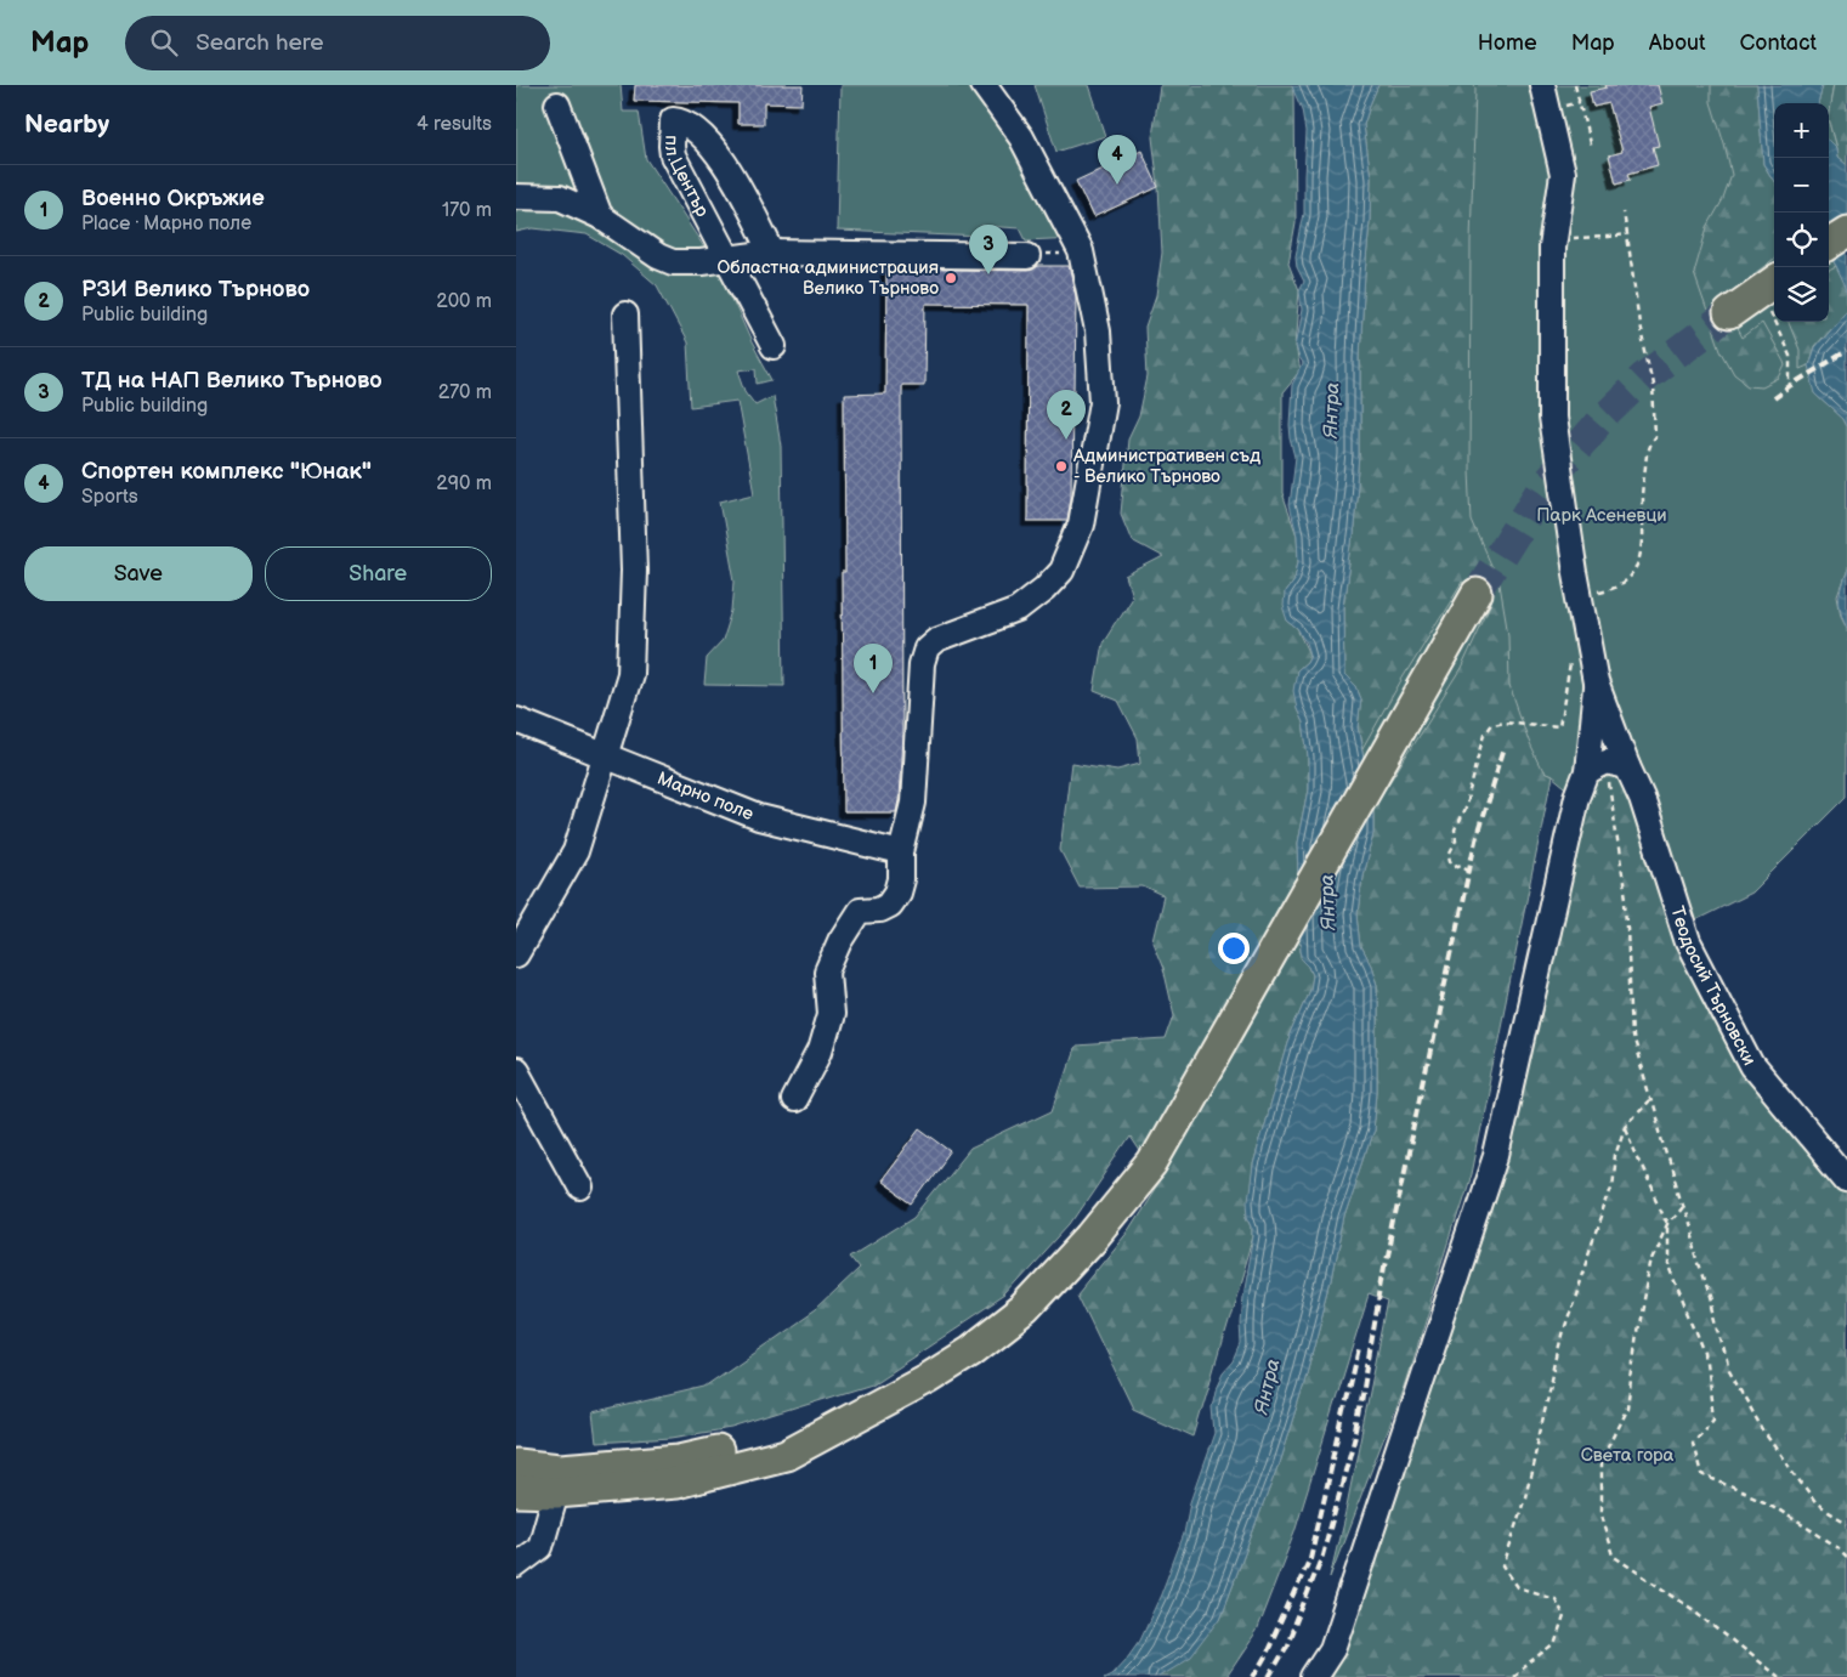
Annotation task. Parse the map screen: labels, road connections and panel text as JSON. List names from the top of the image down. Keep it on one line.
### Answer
{"streets":{"street":["пл.Център","Марно поле","Теодосий Търновски"]},"water":["Янтра"],"parks":["Парк Асеневци","Света гора"],"places":["Областна администрация Велико Търново","Административен съд - Велико Търново"],"page":{"header":"Map","search":"Search here","nav":["Home","Map","About","Contact"],"heading":["Nearby","4 results"],"map_buttons":["+","−"],"pins":["4","3","2","1"],"list":[{"mark":"1","name":"Военно Окръжие","note":"Place · Марно поле","value":"170 m"},{"mark":"2","name":"РЗИ Велико Търново","note":"Public building","value":"200 m"},{"mark":"3","name":"ТД на НАП Велико Търново","note":"Public building","value":"270 m"},{"mark":"4","name":"Спортен комплекс \"Юнак\"","note":"Sports","value":"290 m"}],"buttons":["Save","Share"]}}
